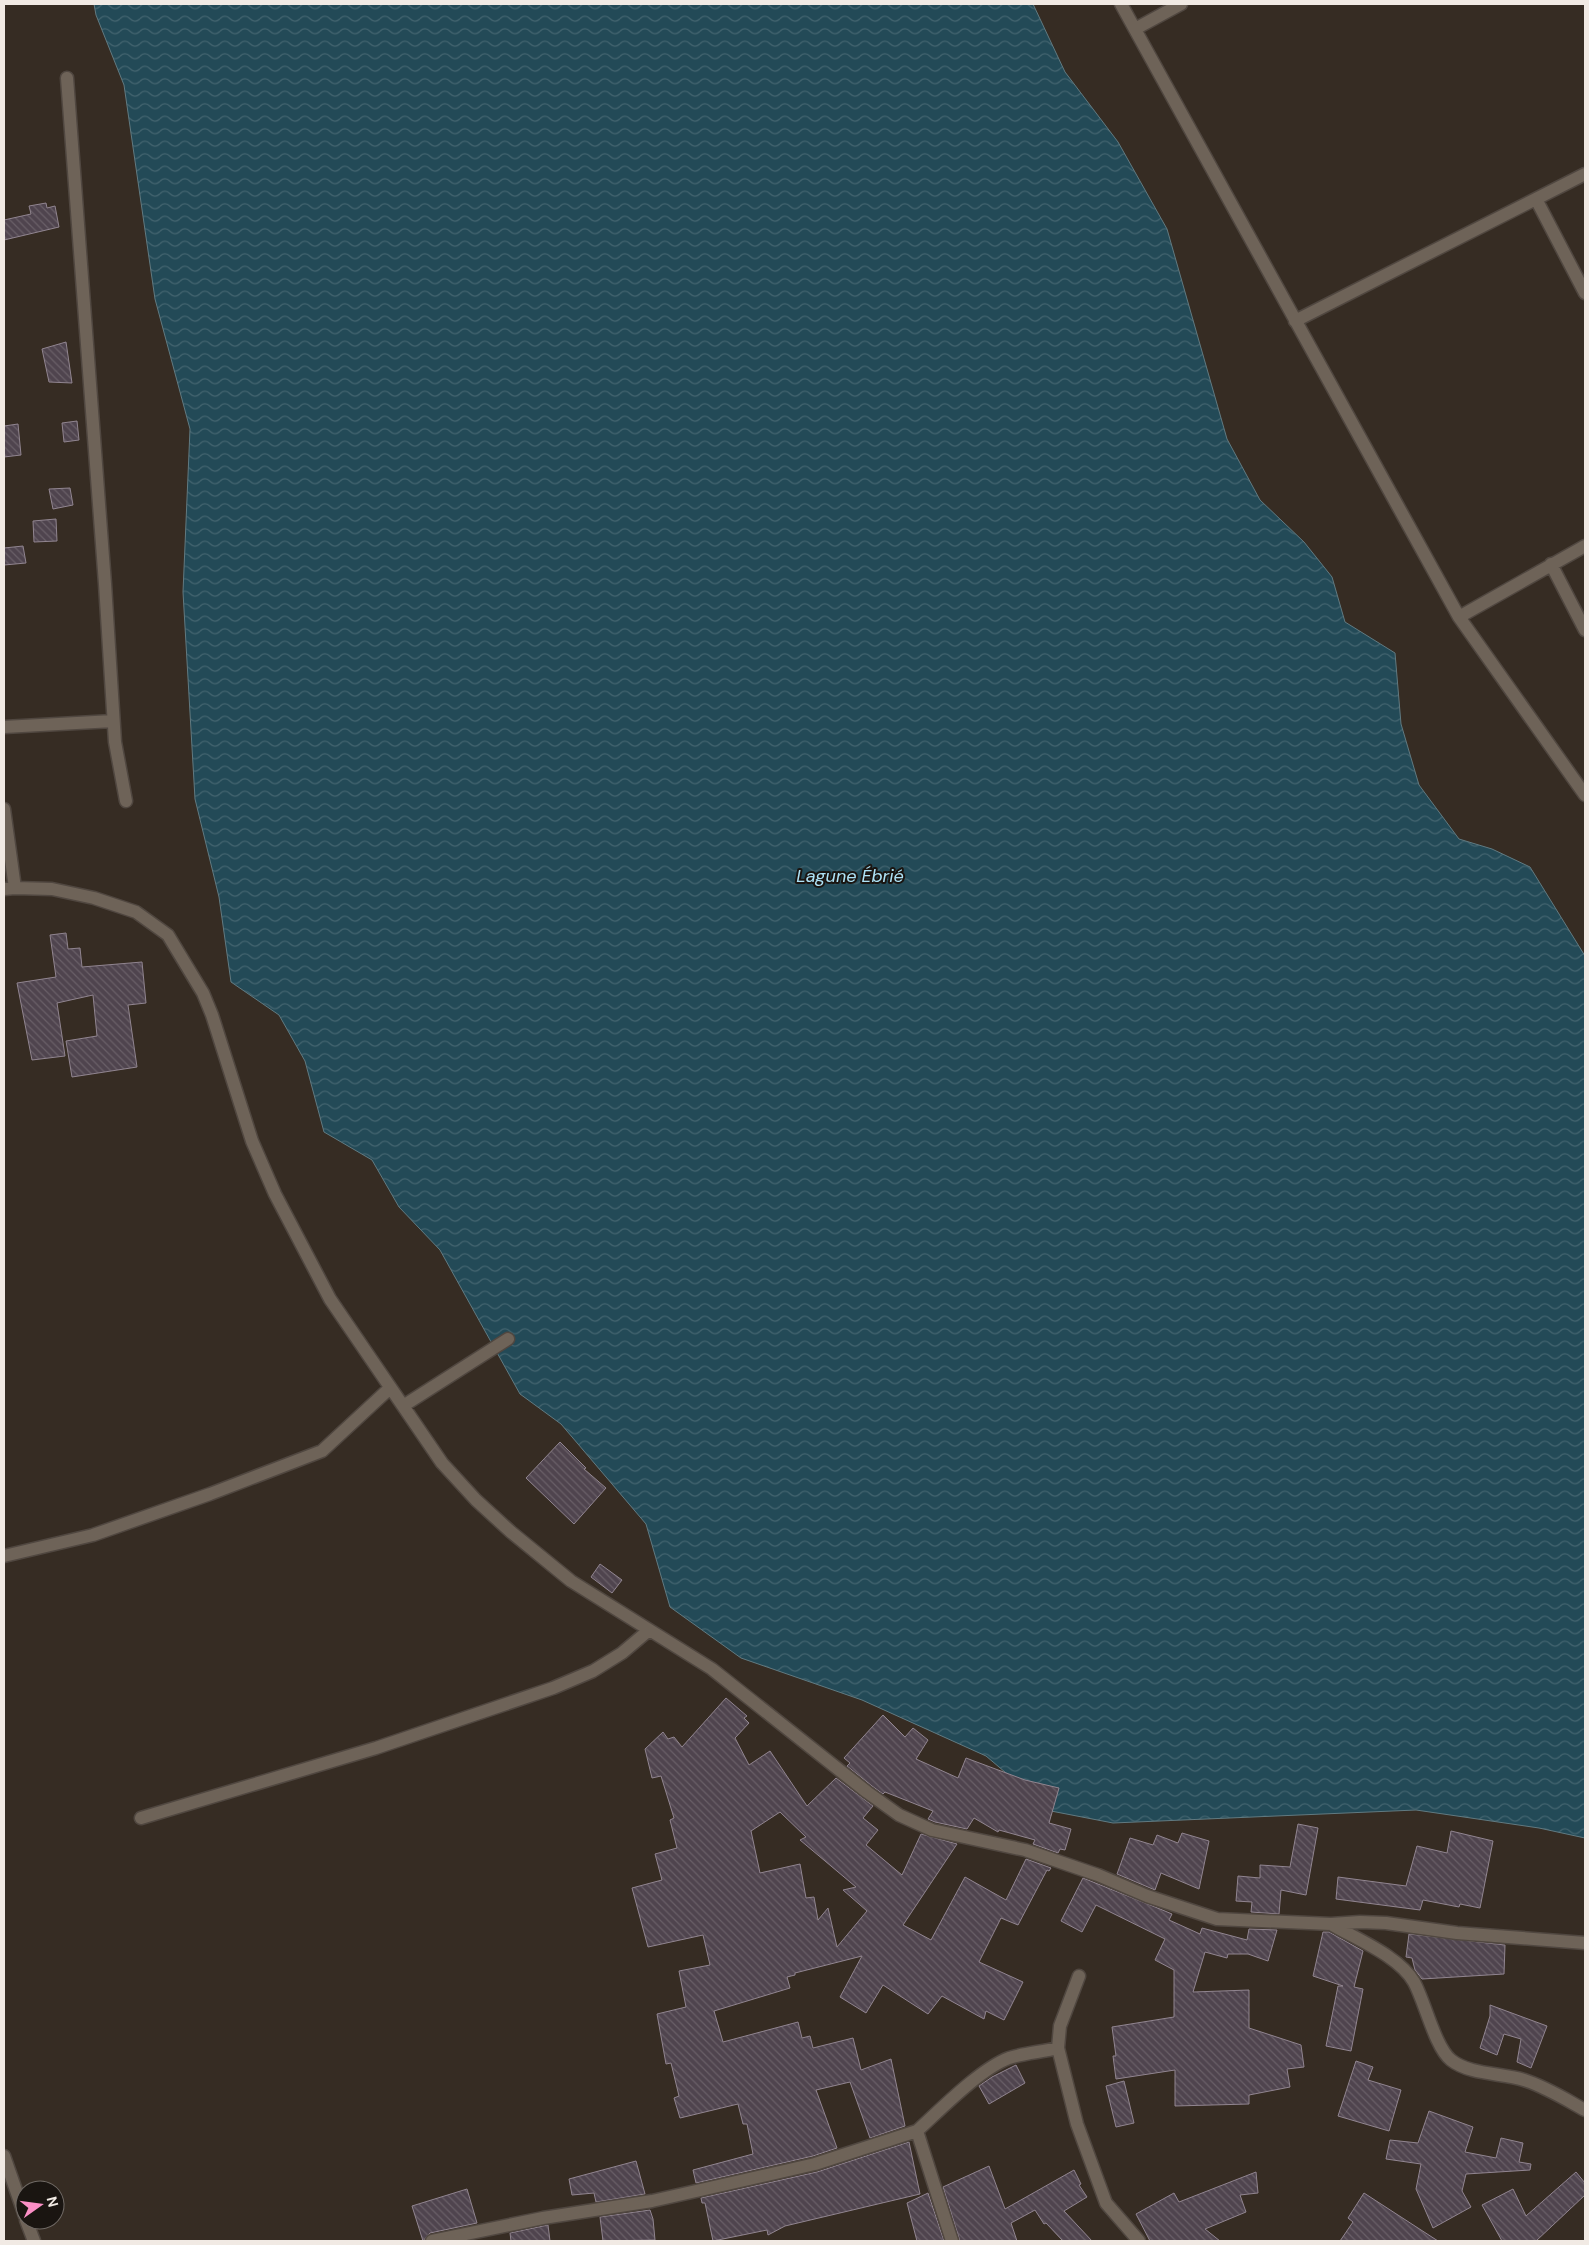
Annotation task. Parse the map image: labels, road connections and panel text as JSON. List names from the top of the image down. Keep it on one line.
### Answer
{"water":["Lagune Ébrié"],"north":"right"}
